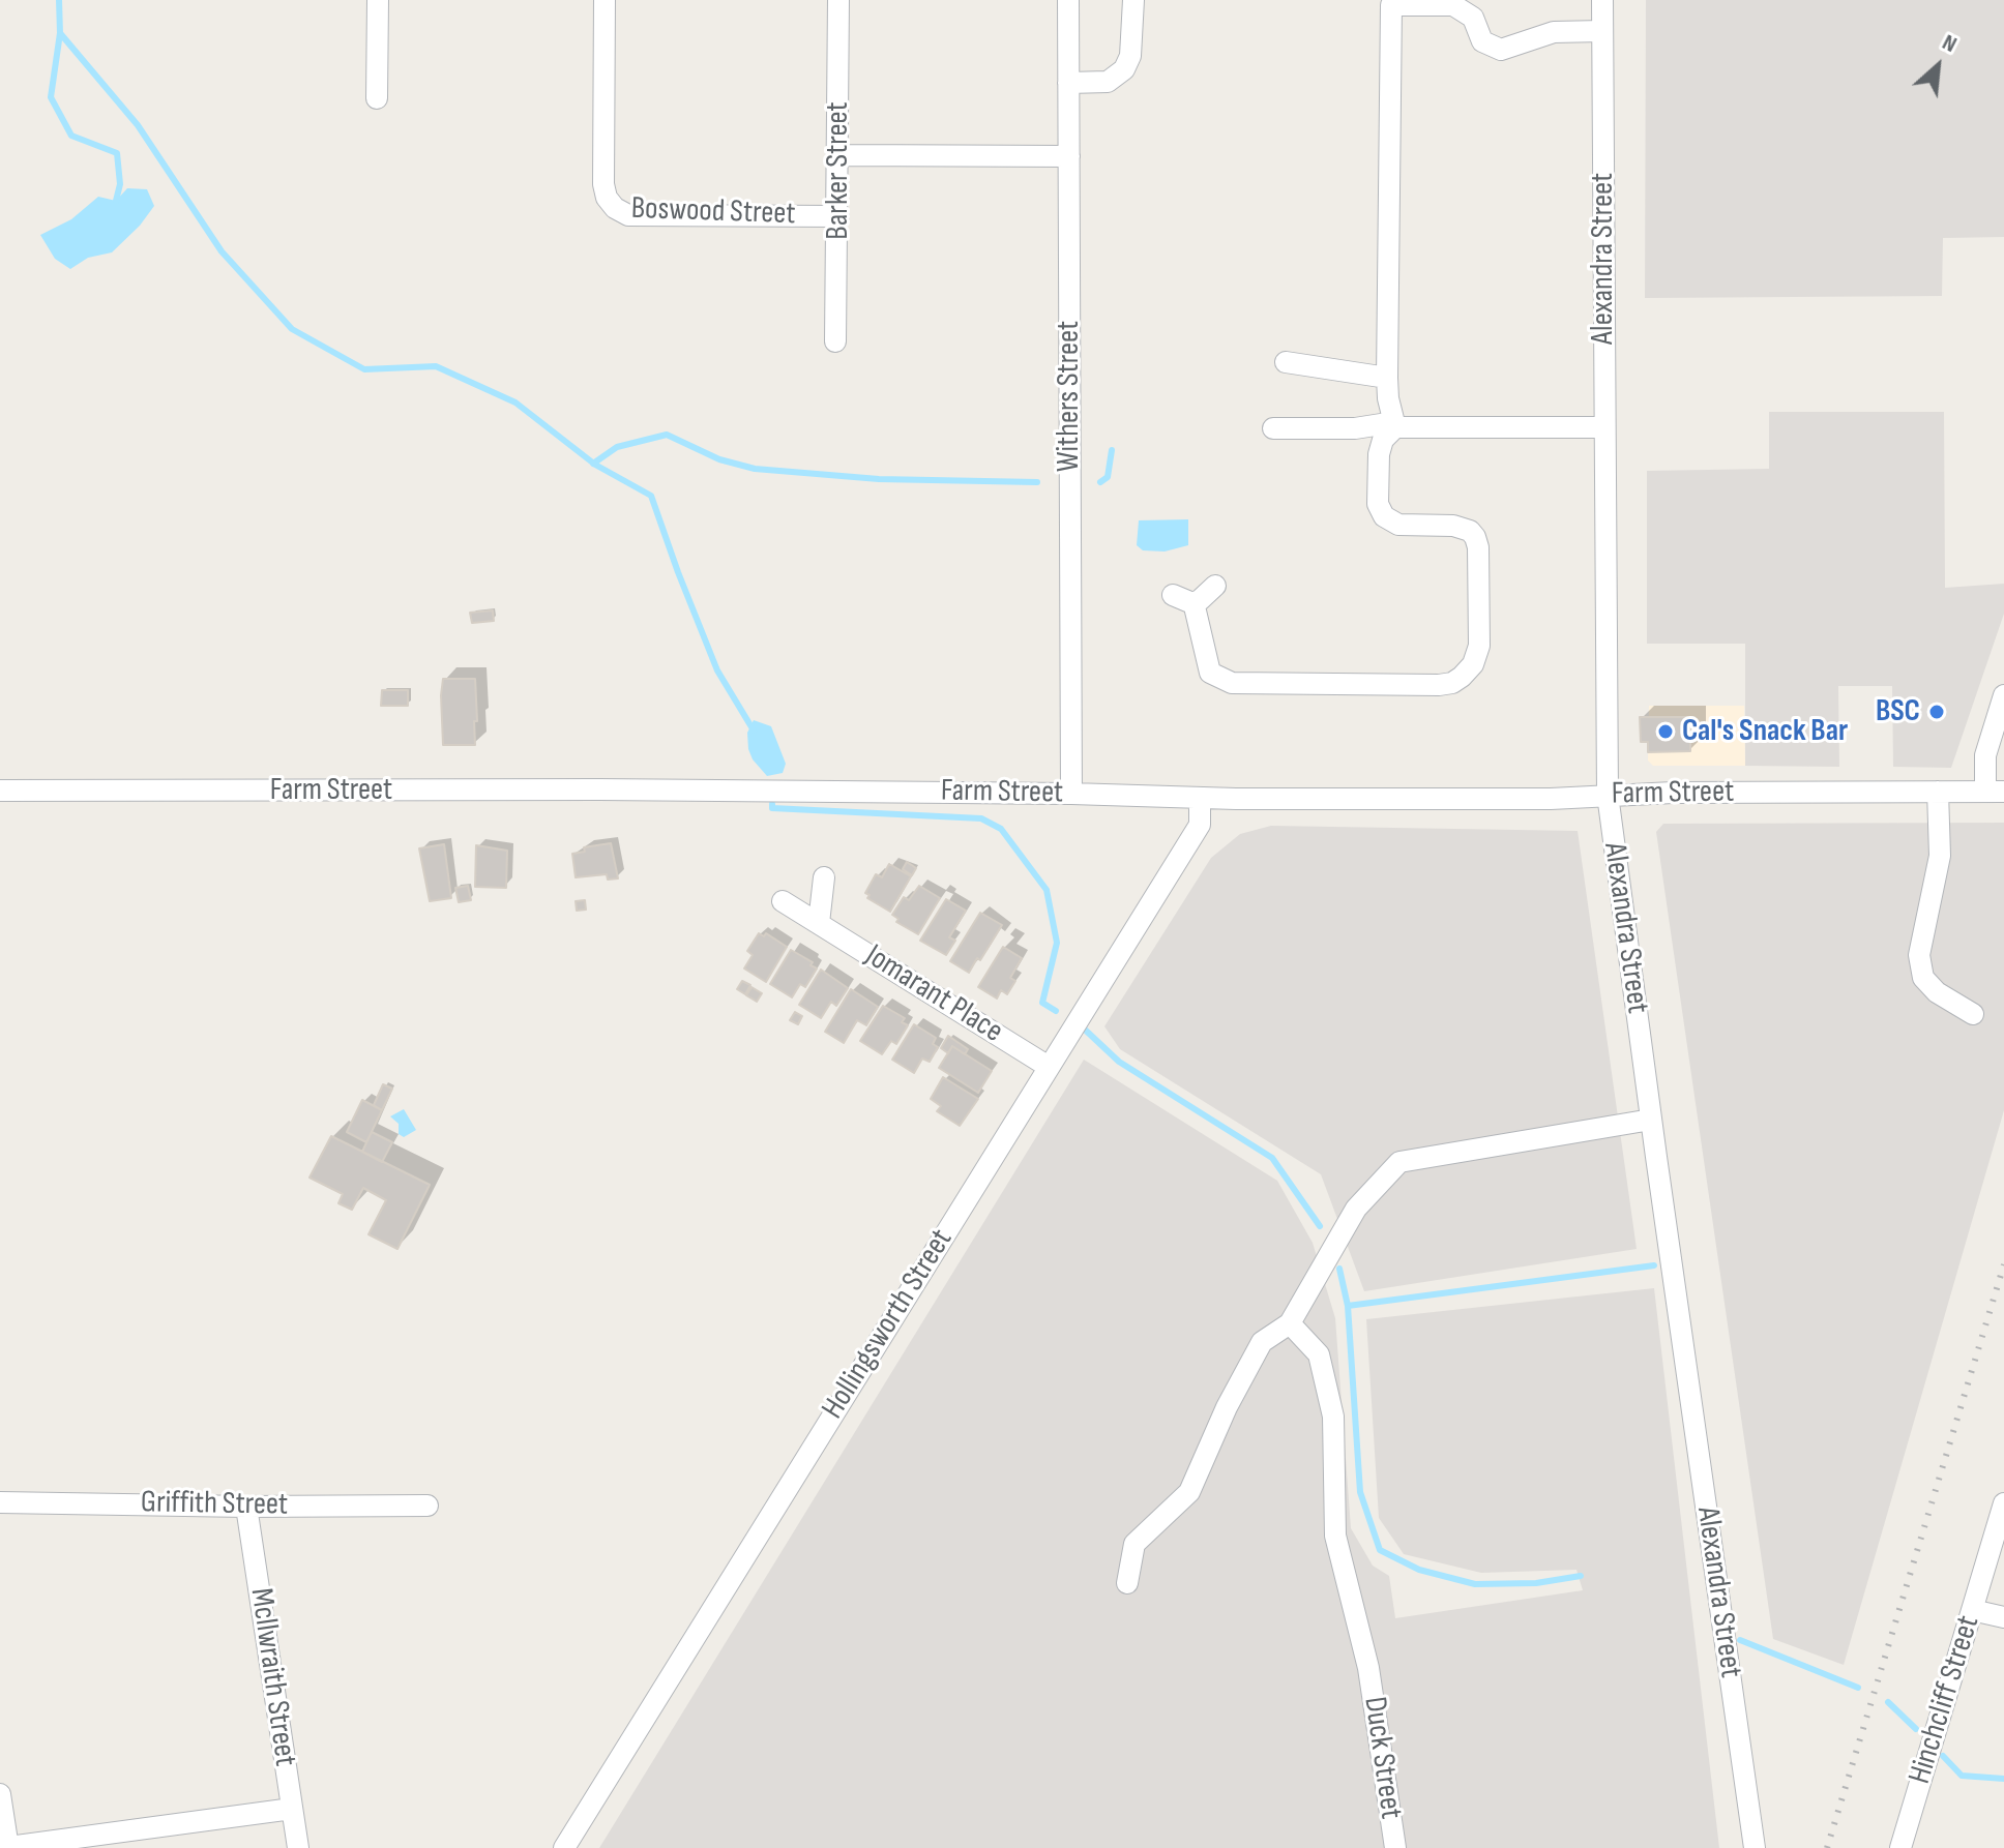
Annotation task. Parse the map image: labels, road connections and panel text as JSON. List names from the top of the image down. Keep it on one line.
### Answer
{"streets":{"street":["Barker Street","Boswood Street","Alexandra Street","Withers Street","Farm Street","Jomarant Place","Hollingsworth Street","Griffith Street","Mcllwraith Street","Hinchcliff Street","Duck Street"]},"crossings":[["Barker Street","Boswood Street"],["Alexandra Street","Farm Street"],["Withers Street","Farm Street"],["Farm Street","Hollingsworth Street"],["Jomarant Place","Hollingsworth Street"],["Griffith Street","Mcllwraith Street"]],"places":["BSC","Cal's Snack Bar"],"north":"top right"}
